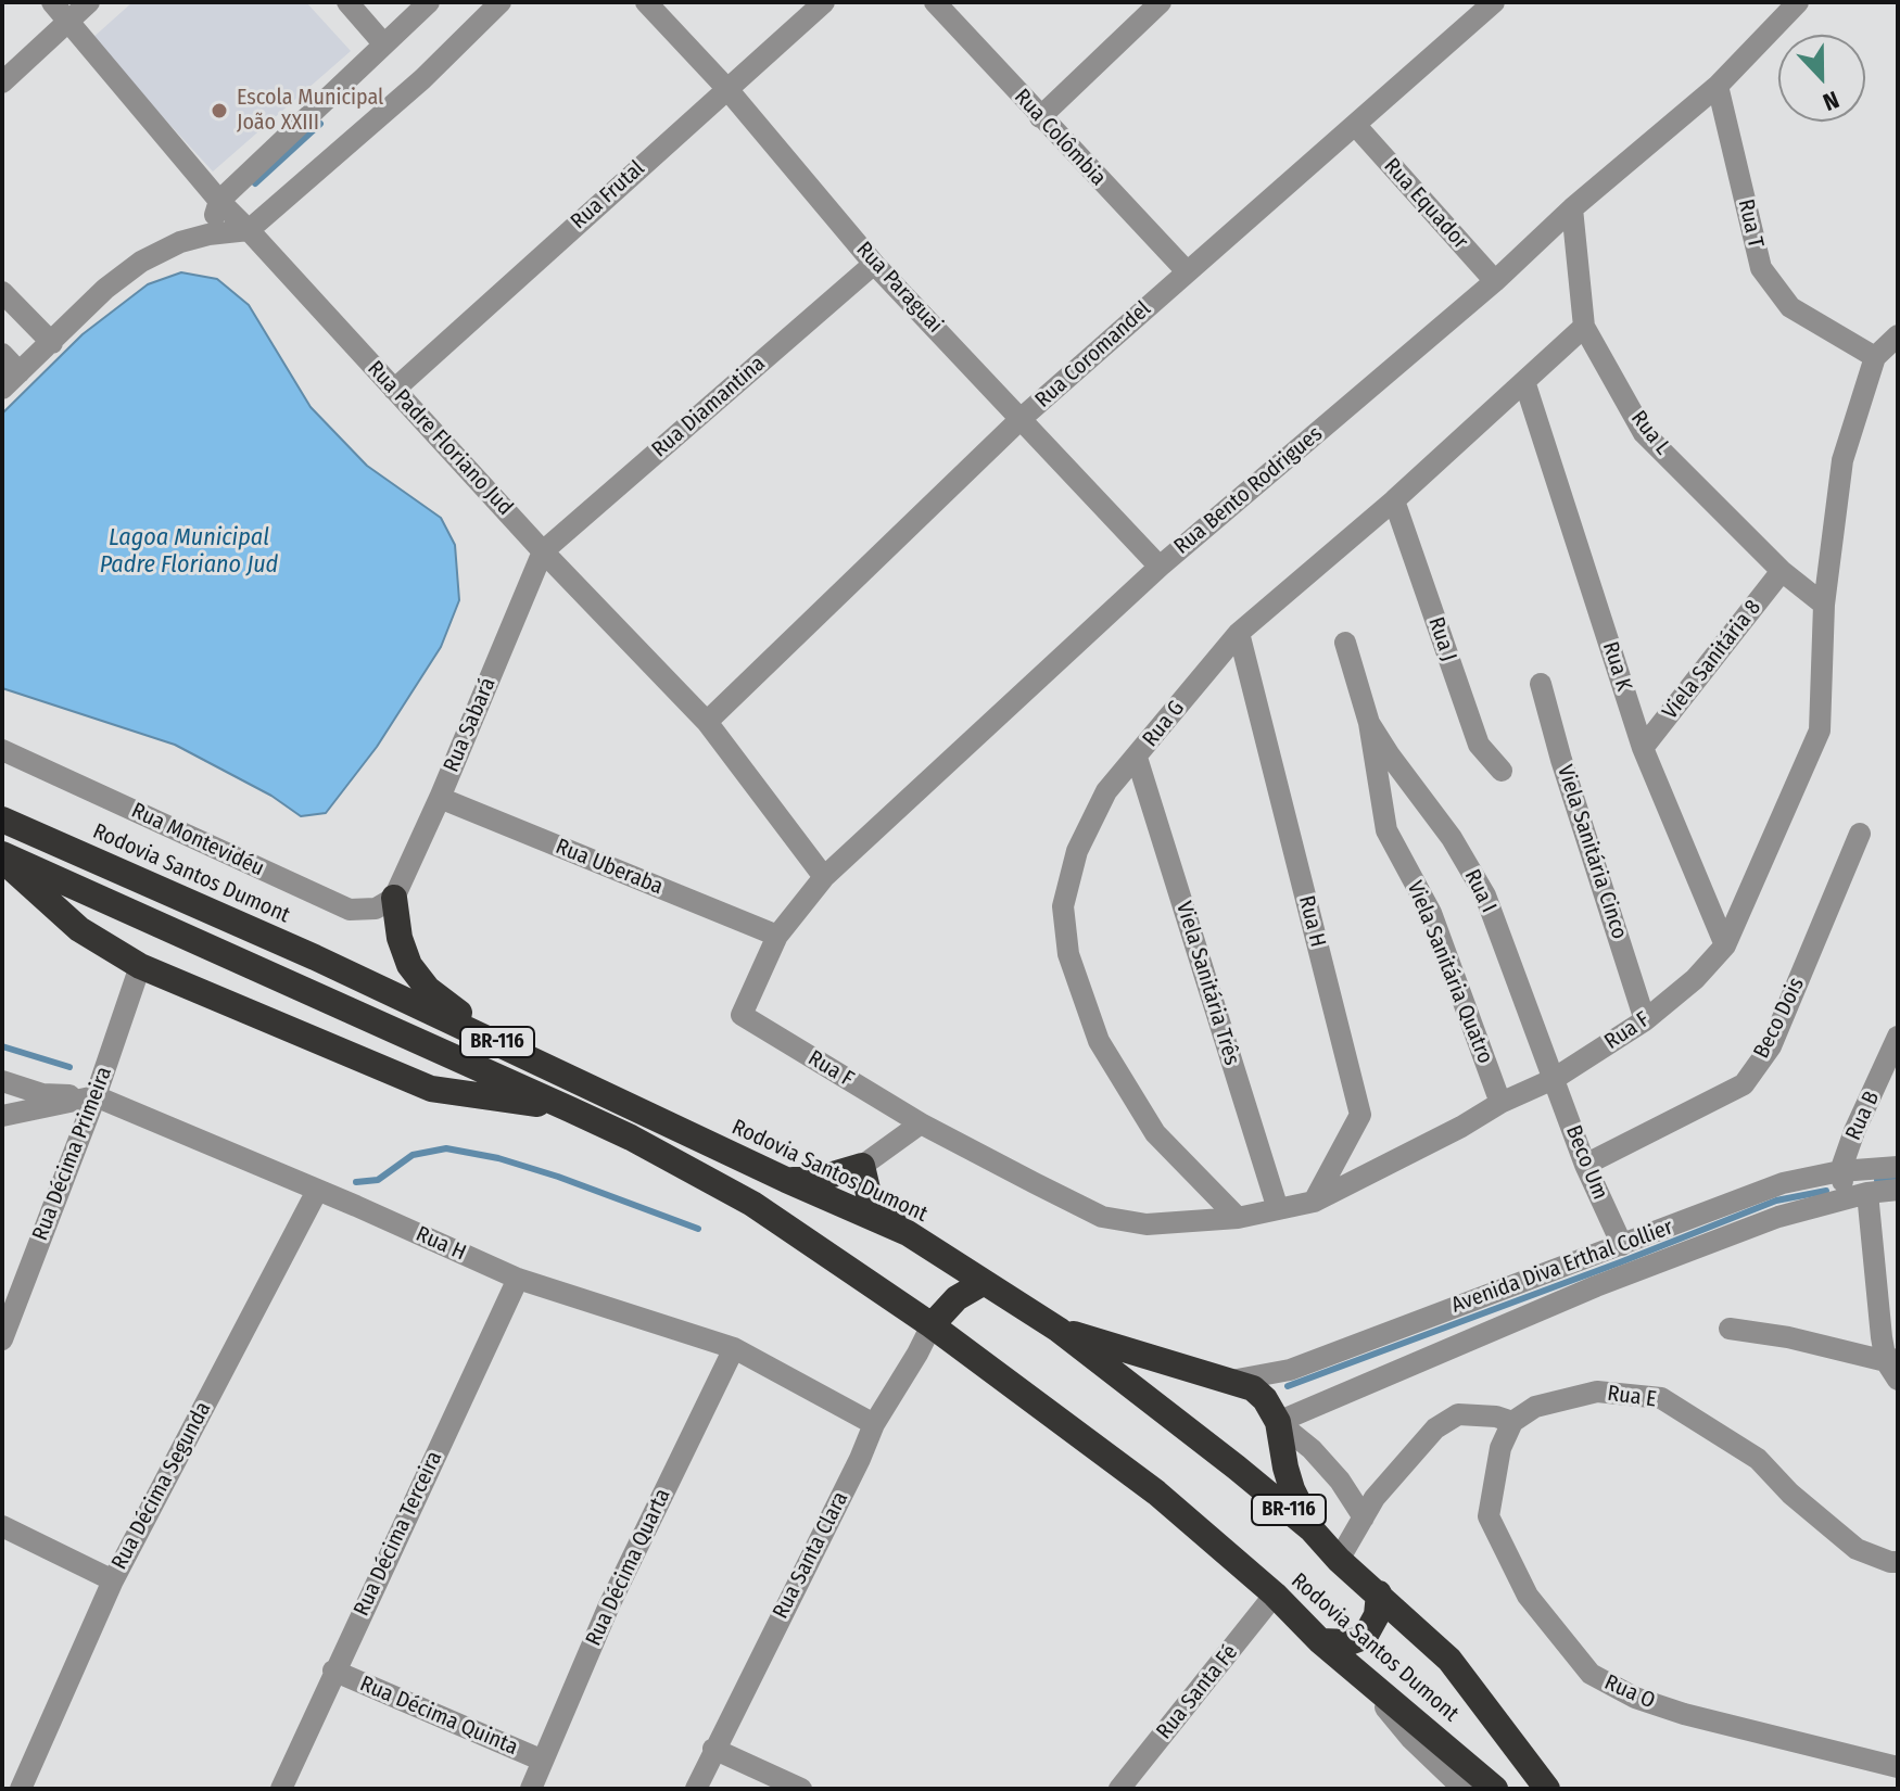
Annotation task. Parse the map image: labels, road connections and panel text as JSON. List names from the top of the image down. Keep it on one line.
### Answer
{"streets":{"highway":["Rodovia Santos Dumont","BR-116"],"street":["Rua Colômbia","Rua Frutal","Rua Equador","Rua T","Rua Paraguai","Rua Coromandel","Rua Diamantina","Rua L","Rua Padre Floriano Jud","Rua Bento Rodrigues","Rua J","Viela Sanitária 8","Rua K","Rua G","Rua Sabará","Rua Montevidéu","Viela Sanitária Cinco","Rua Uberaba","Rua I","Rua H","Viela Sanitária Quatro","Viela Sanitária Três","Beco Dois","Rua F","Rua B","Rua Décima Primeira","Beco Um","Avenida Diva Erthal Collier","Rua E","Rua Décima Segunda","Rua Décima Terceira","Rua Santa Clara","Rua Décima Quarta","Rua Santa Fé","Rua O","Rua Décima Quinta"]},"crossings":[["Rua Colômbia","Rua Coromandel"],["Rua Frutal","Rua Paraguai"],["Rua Frutal","Rua Padre Floriano Jud"],["Rua Equador","Rua Coromandel"],["Rua Equador","Rua Bento Rodrigues"],["Rua T","Rua Bento Rodrigues"],["Rua T","Rua F"],["Rua Paraguai","Rua Coromandel"],["Rua Paraguai","Rua Diamantina"],["Rua Paraguai","Rua Bento Rodrigues"],["Rua Coromandel","Rua Padre Floriano Jud"],["Rua Diamantina","Rua Padre Floriano Jud"],["Rua Diamantina","Rua Sabará"],["Rua L","Rua Bento Rodrigues"],["Rua L","Viela Sanitária 8"],["Rua L","Rua G"],["Rua L","Rua F"],["Rua Padre Floriano Jud","Rua Bento Rodrigues"],["Rua Padre Floriano Jud","Rua Sabará"],["Rua Bento Rodrigues","Rua Uberaba"],["Rua Bento Rodrigues","Rua F"],["Rua J","Rua G"],["Viela Sanitária 8","Rua K"],["Rua K","Rua G"],["Rua K","Rua F"],["Rua G","Rua H"],["Rua G","Viela Sanitária Três"],["Rua G","Rua F"],["Rua Sabará","Rua Montevidéu"],["Rua Sabará","Rua Uberaba"],["Viela Sanitária Cinco","Rua F"],["Rodovia Santos Dumont","Rua Santa Clara"],["Rodovia Santos Dumont","Rua Santa Fé"],["Rua I","Viela Sanitária Quatro"],["Rua I","Rua F"],["Rua I","Beco Um"],["Rua H","Rua F"],["Rua H","Rua Décima Primeira"],["Rua H","Rua Décima Segunda"],["Rua H","Rua Décima Terceira"],["Rua H","Rua Santa Clara"],["Rua H","Rua Décima Quarta"],["Viela Sanitária Quatro","Rua F"],["Viela Sanitária Três","Rua F"],["Beco Dois","Beco Um"],["Rua F","Beco Um"],["Rua B","Avenida Diva Erthal Collier"],["Beco Um","Avenida Diva Erthal Collier"],["Rua E","Rua O"],["Rua Décima Terceira","Rua Décima Quinta"],["Rua Décima Quarta","Rua Décima Quinta"]],"water":["Lagoa Municipal Padre Floriano Jud"],"places":["Escola Municipal João XXIII"],"north":"bottom"}
